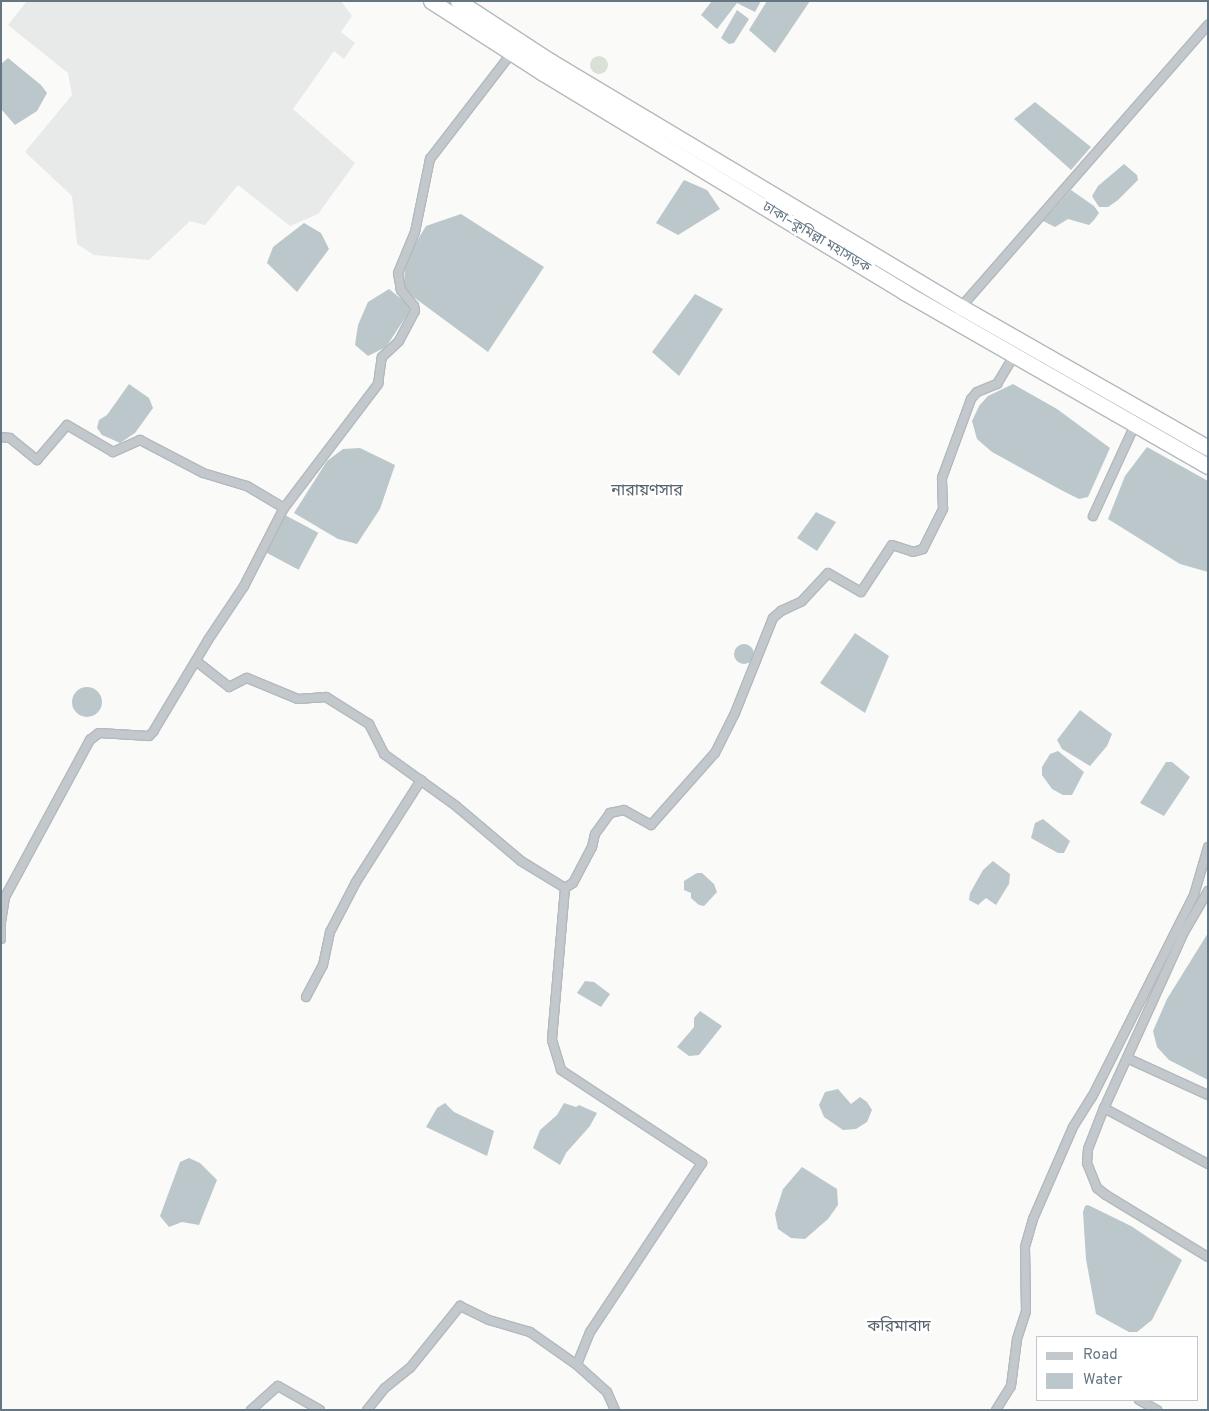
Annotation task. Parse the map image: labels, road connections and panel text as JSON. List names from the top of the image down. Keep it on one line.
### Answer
{"streets":{"highway":["ঢাকা–কুমিল্লা মহাসড়ক"]},"districts":["নারায়ণসার","করিমাবাদ"],"legend":["Road","Water"]}
